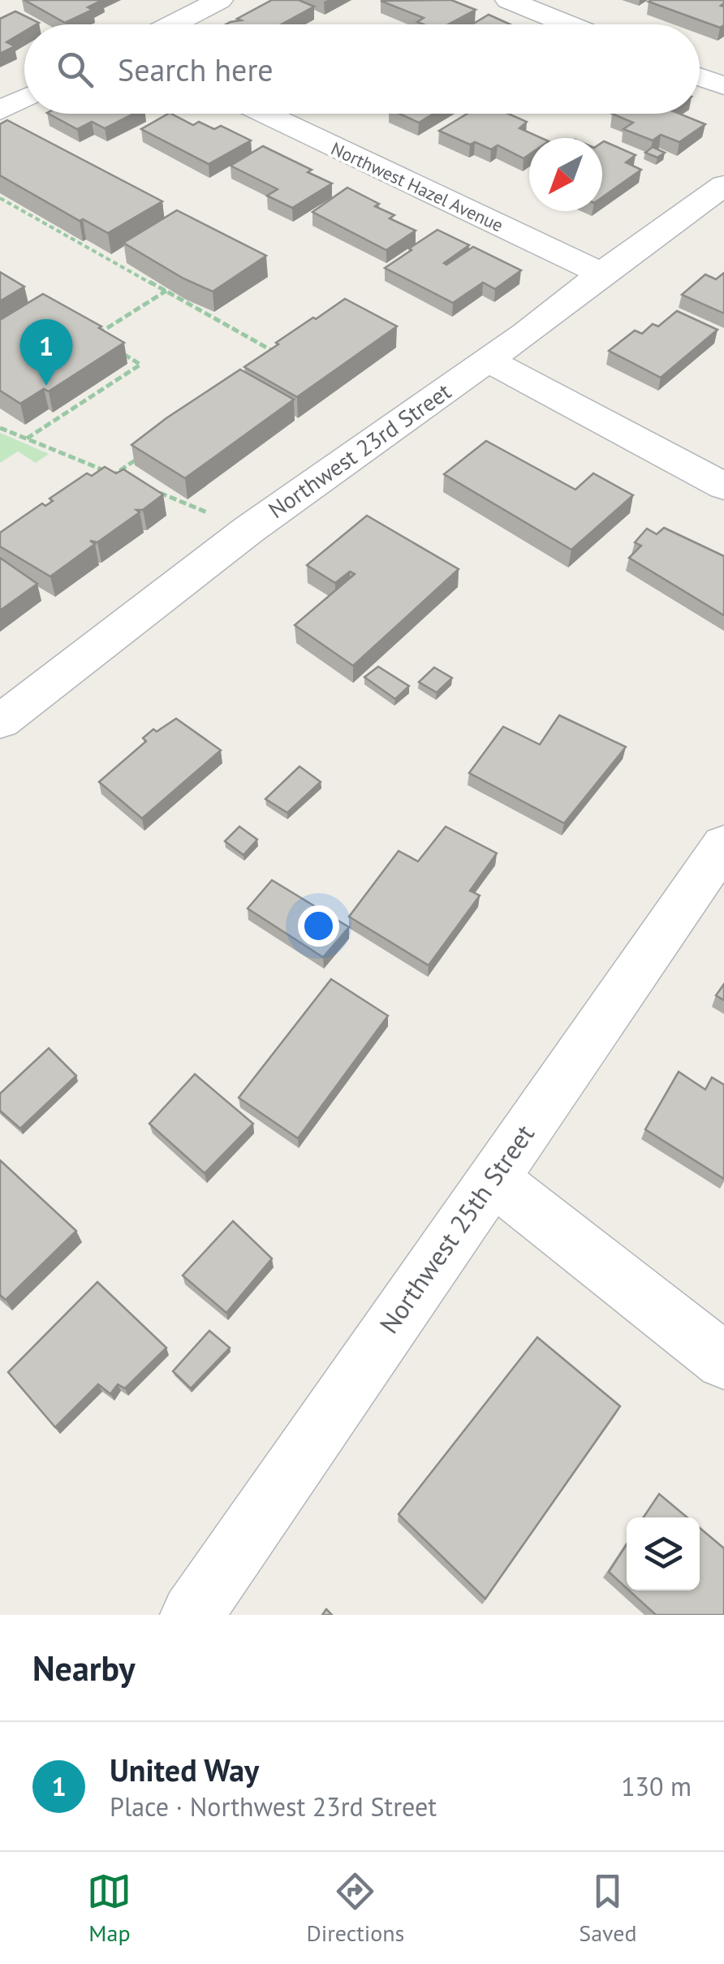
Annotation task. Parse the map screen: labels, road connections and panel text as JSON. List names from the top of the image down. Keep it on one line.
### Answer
{"streets":{"street":["Northwest Hazel Avenue","Northwest 23rd Street","Northwest 25th Street"]},"crossings":[["Northwest Hazel Avenue","Northwest 23rd Street"]],"north":"bottom left","page":{"search":"Search here","pins":"1","heading":"Nearby","list":[{"mark":"1","name":"United Way","note":"Place · Northwest 23rd Street","value":"130 m"}],"nav":["Map","Directions","Saved"]}}
